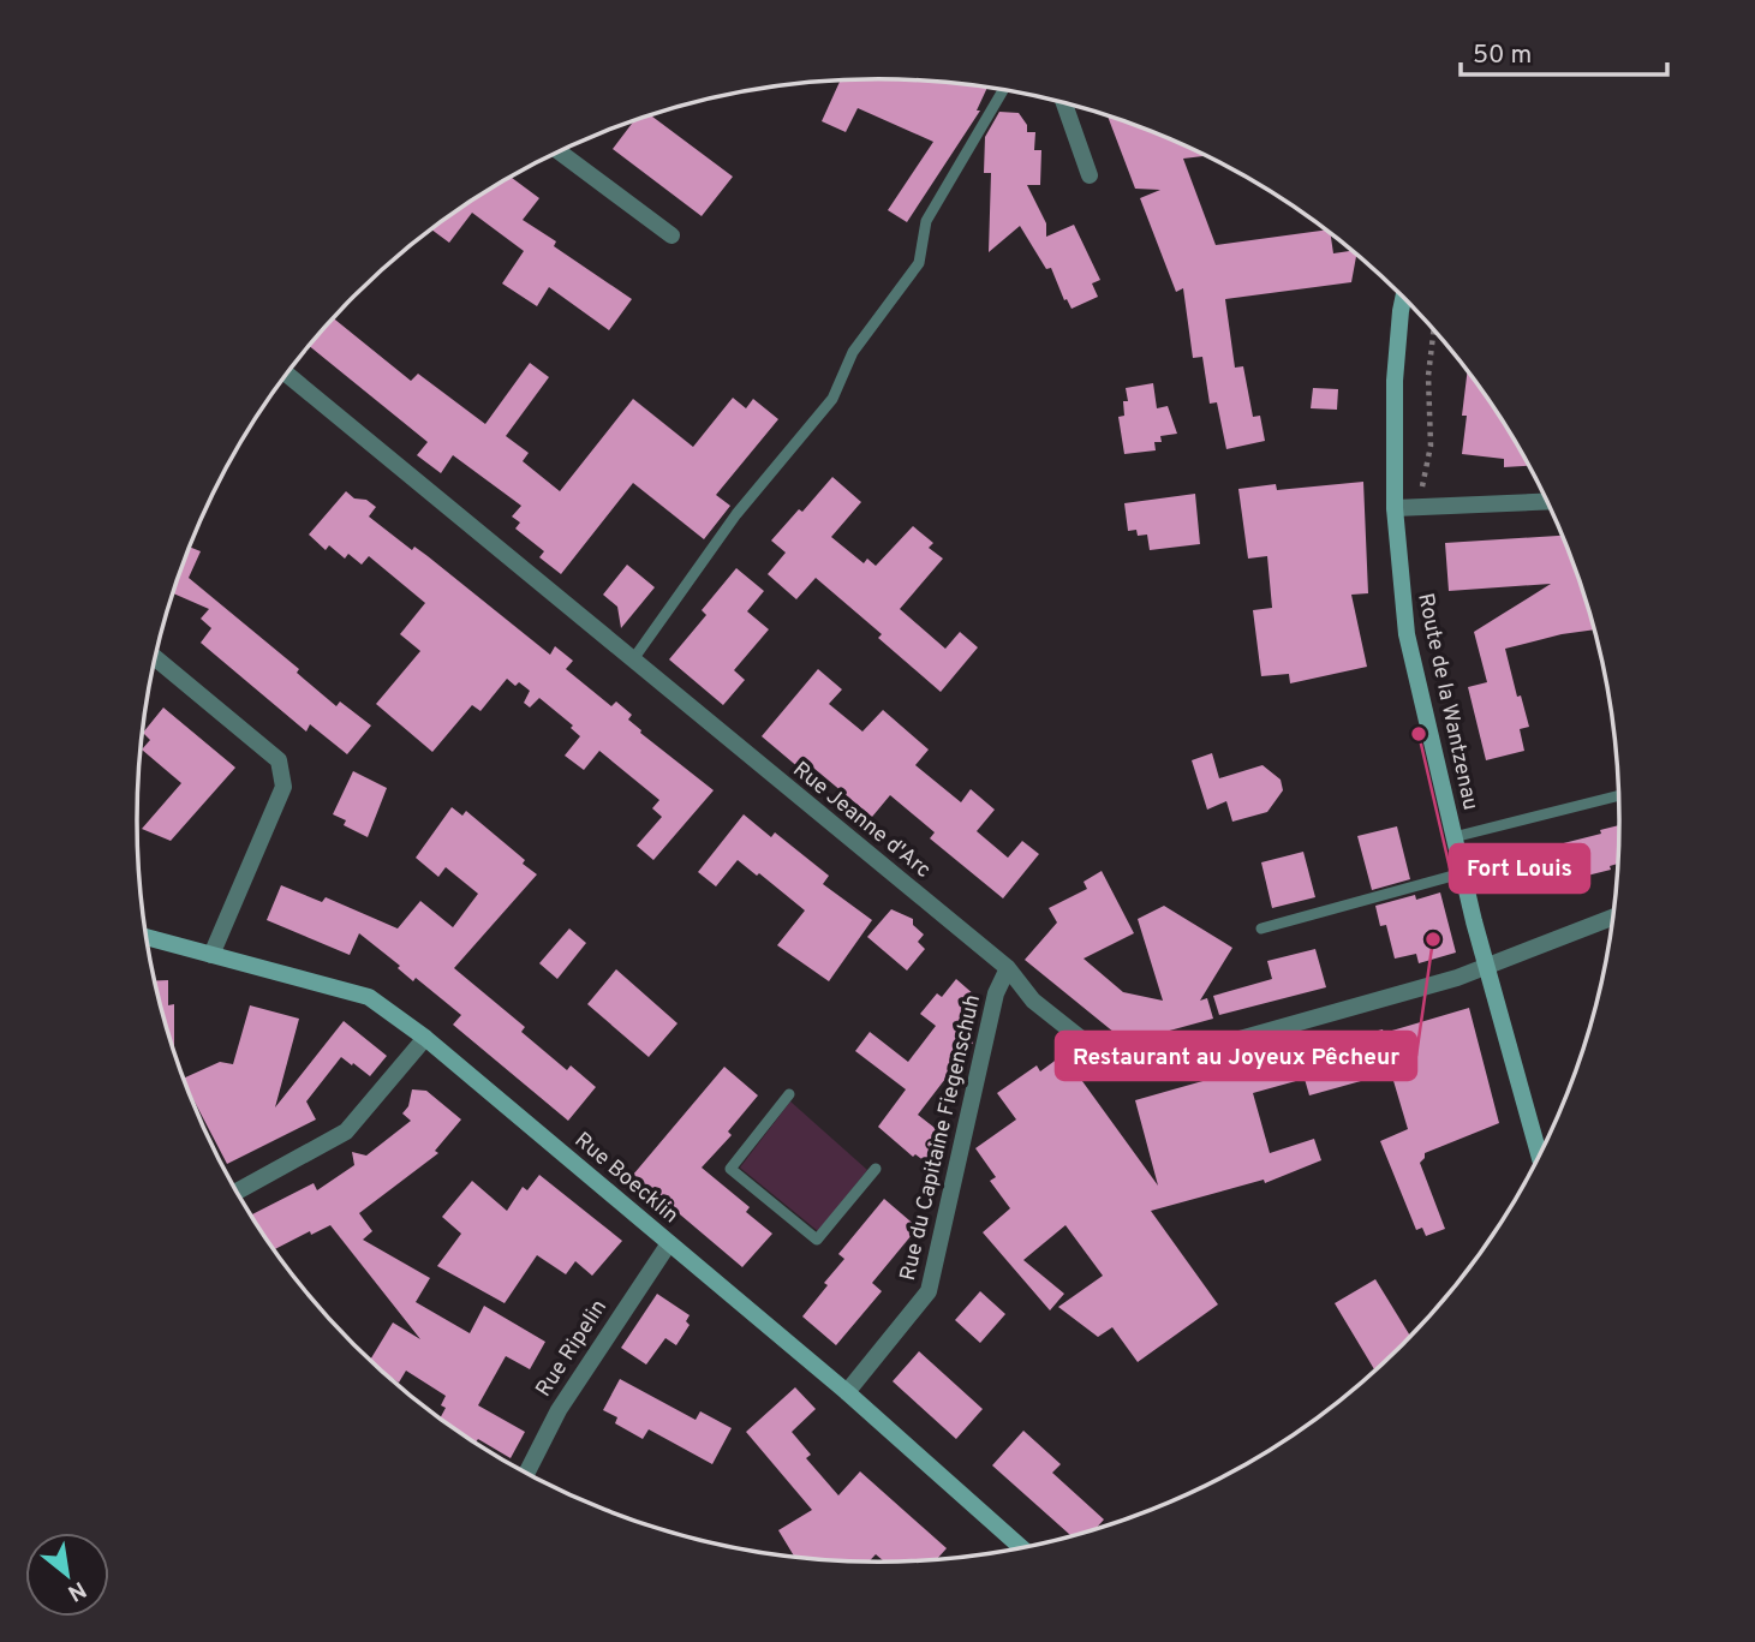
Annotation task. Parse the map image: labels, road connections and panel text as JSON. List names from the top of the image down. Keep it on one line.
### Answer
{"streets":{"main road":["Route de la Wantzenau","Rue Boecklin"],"street":["Rue Jeanne d'Arc","Rue du Capitaine Fiegenschuh","Rue Ripelin"]},"crossings":[["Route de la Wantzenau","Rue Jeanne d'Arc"],["Rue Jeanne d'Arc","Rue du Capitaine Fiegenschuh"],["Rue du Capitaine Fiegenschuh","Rue Boecklin"],["Rue Boecklin","Rue Ripelin"]],"places":["Fort Louis","Restaurant au Joyeux Pêcheur"],"scale_bar":"50 m","north":"bottom right"}
